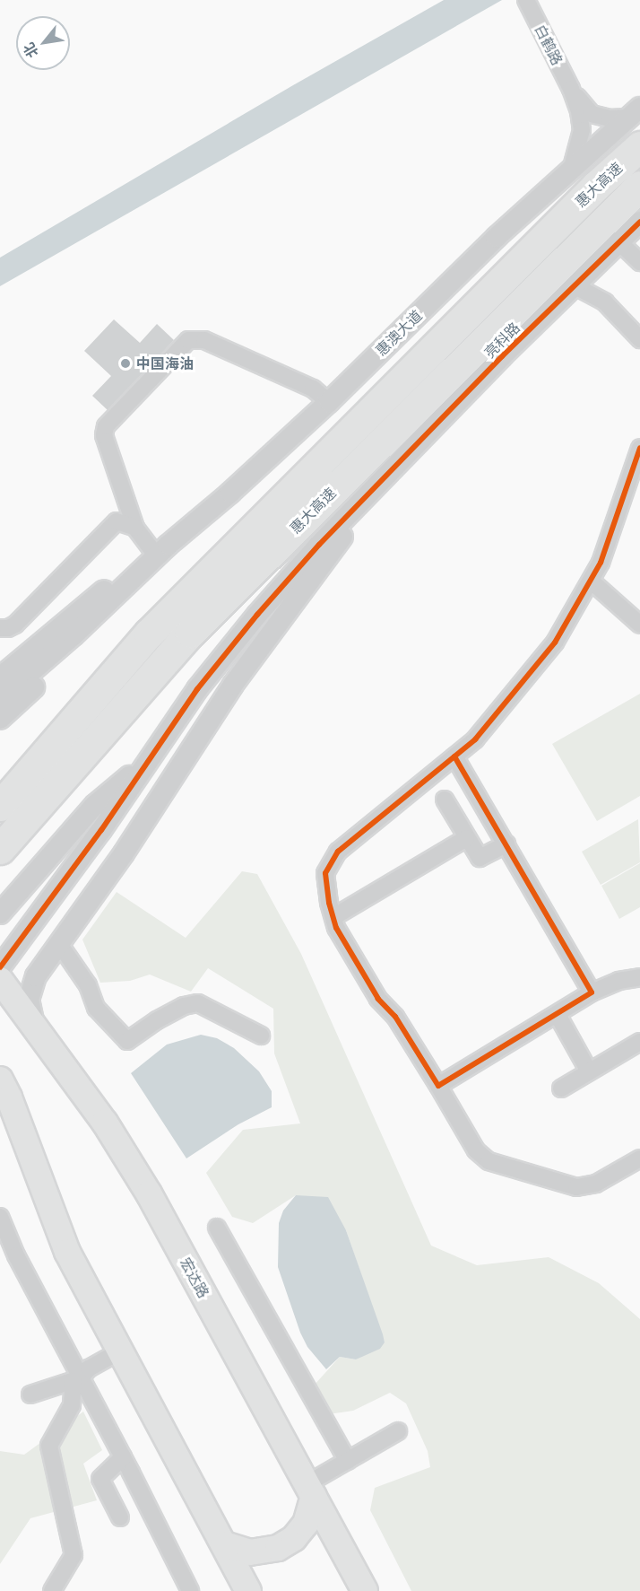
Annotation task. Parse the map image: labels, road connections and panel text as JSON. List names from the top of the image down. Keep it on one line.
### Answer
{"streets":{"highway":["惠大高速"],"main road":["宏达路"],"street":["白鹤路","惠澳大道","亮科路"]},"places":["中国海油"],"north":"bottom left"}
